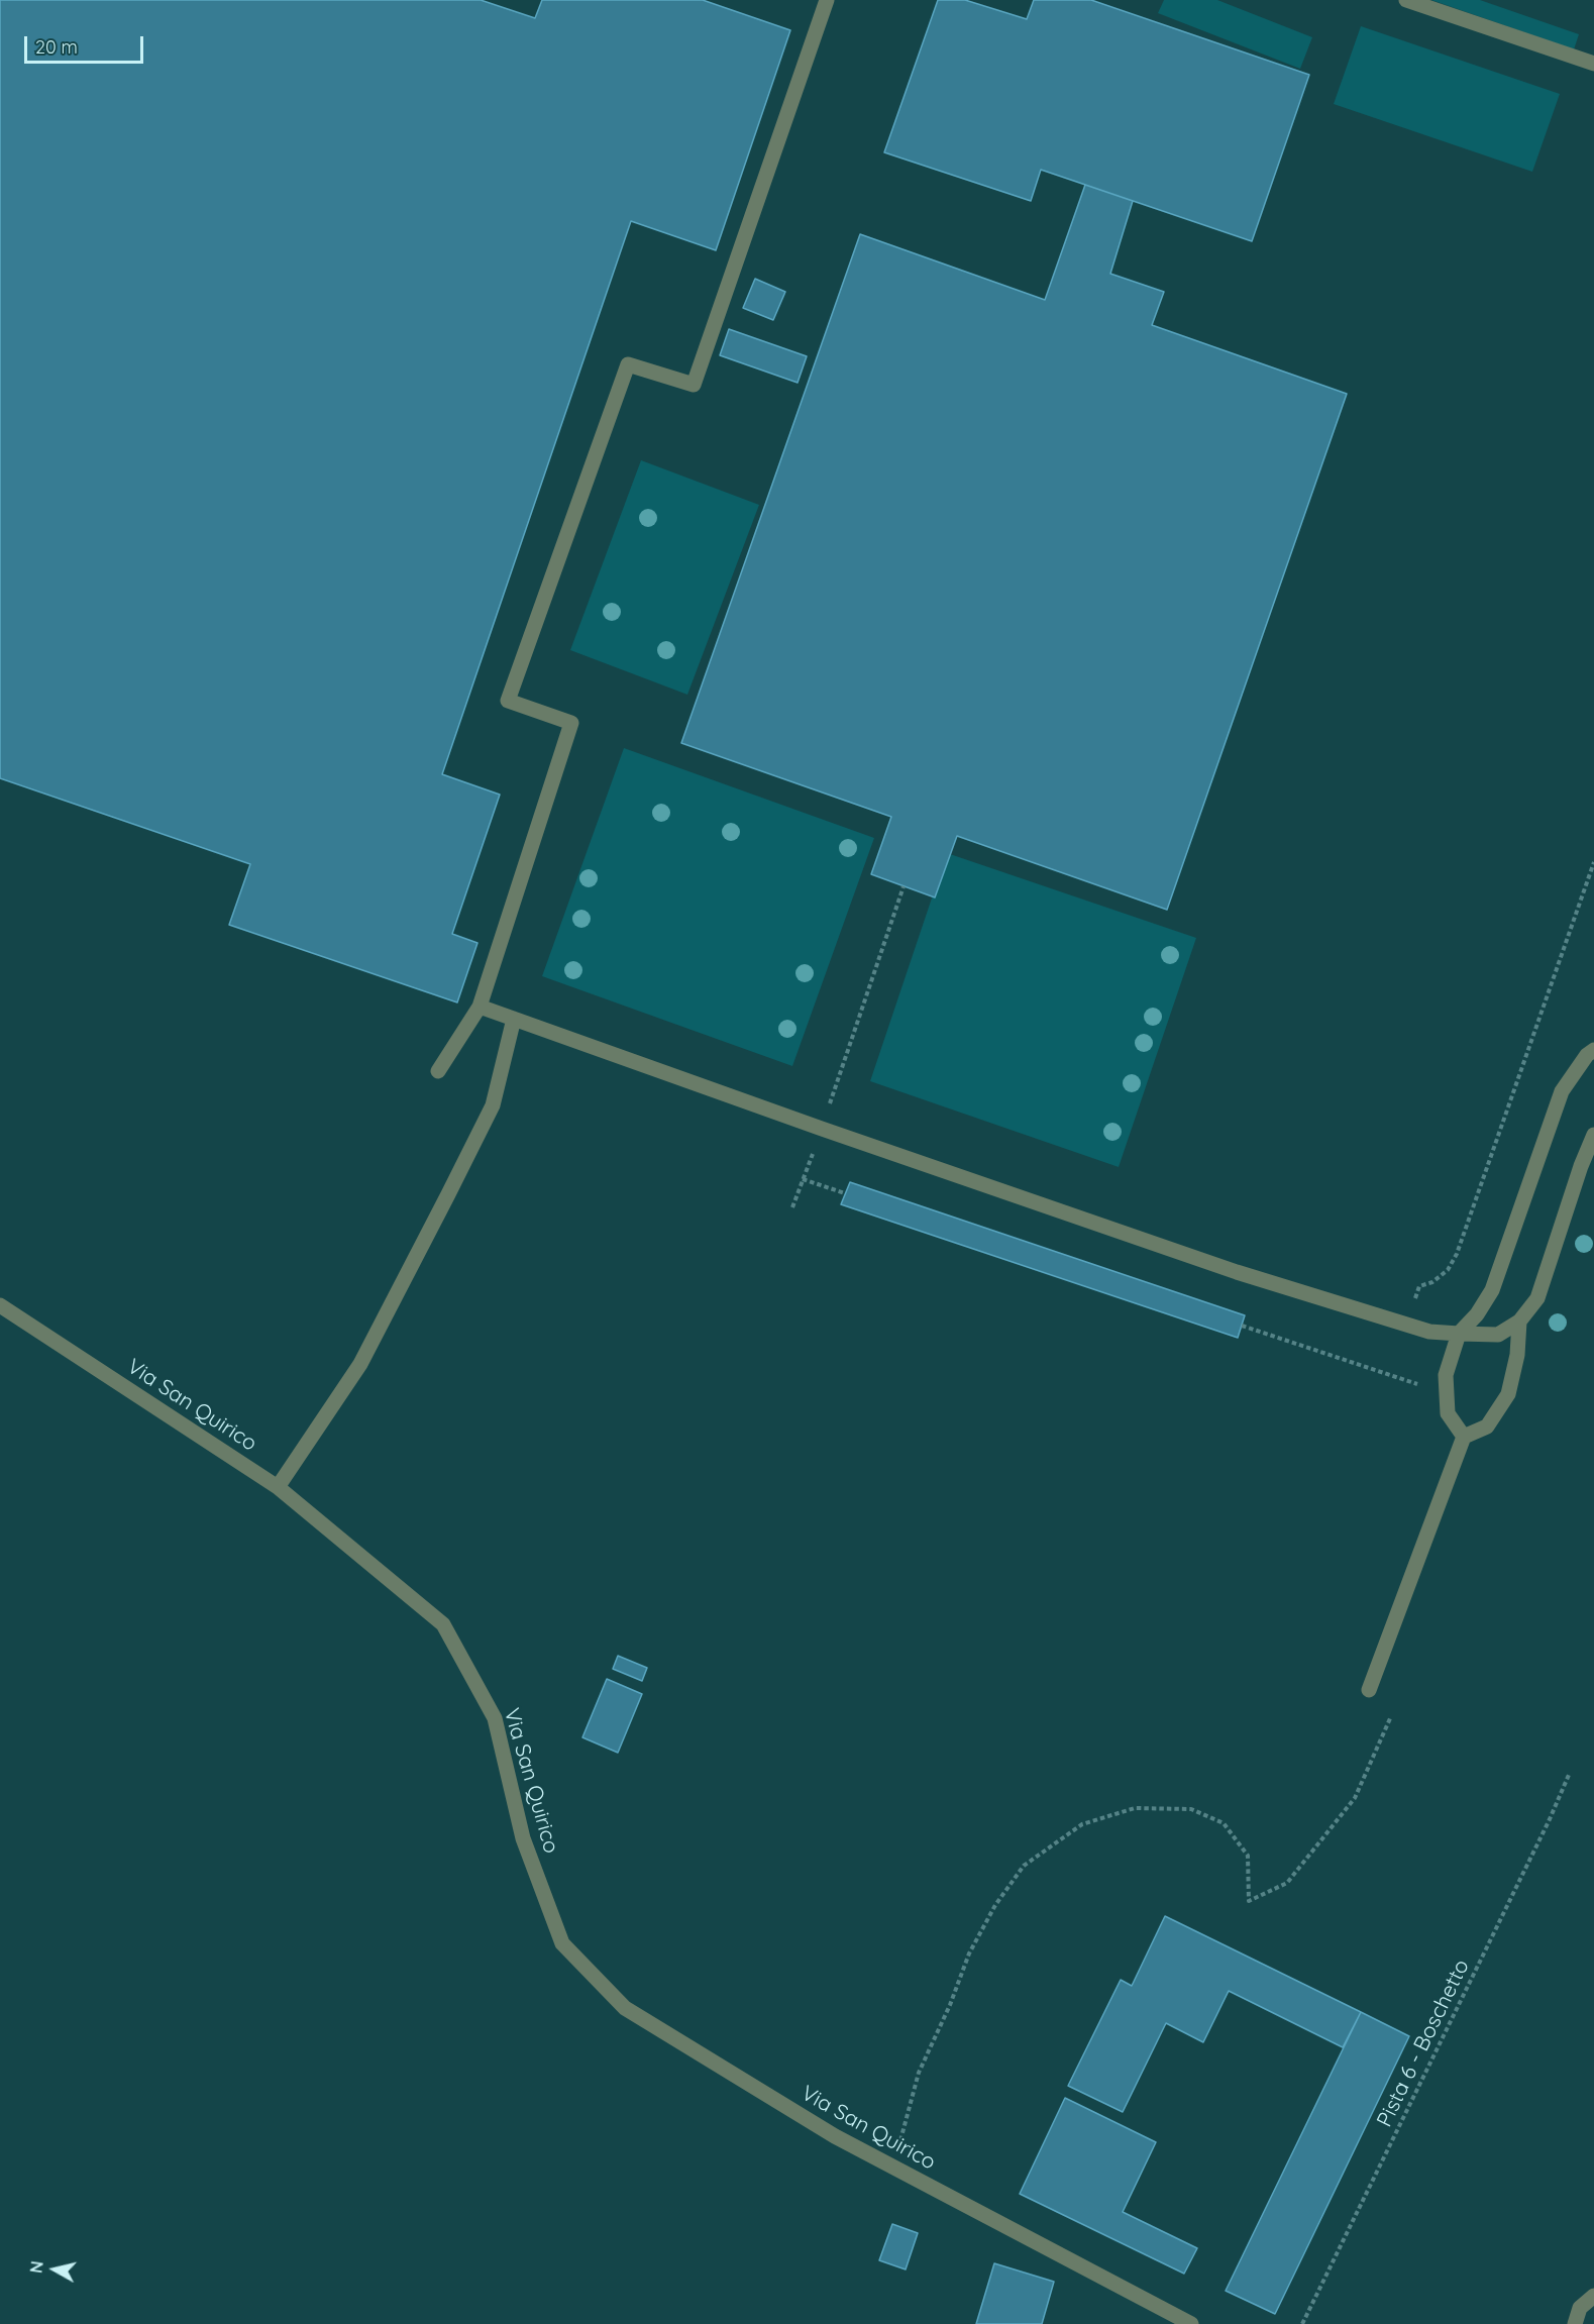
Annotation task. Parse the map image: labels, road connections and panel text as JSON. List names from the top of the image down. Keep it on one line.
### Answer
{"streets":{"street":["Via San Quirico"],"path":["Pista 6 - Boschetto"]},"scale_bar":"20 m","north":"left"}
